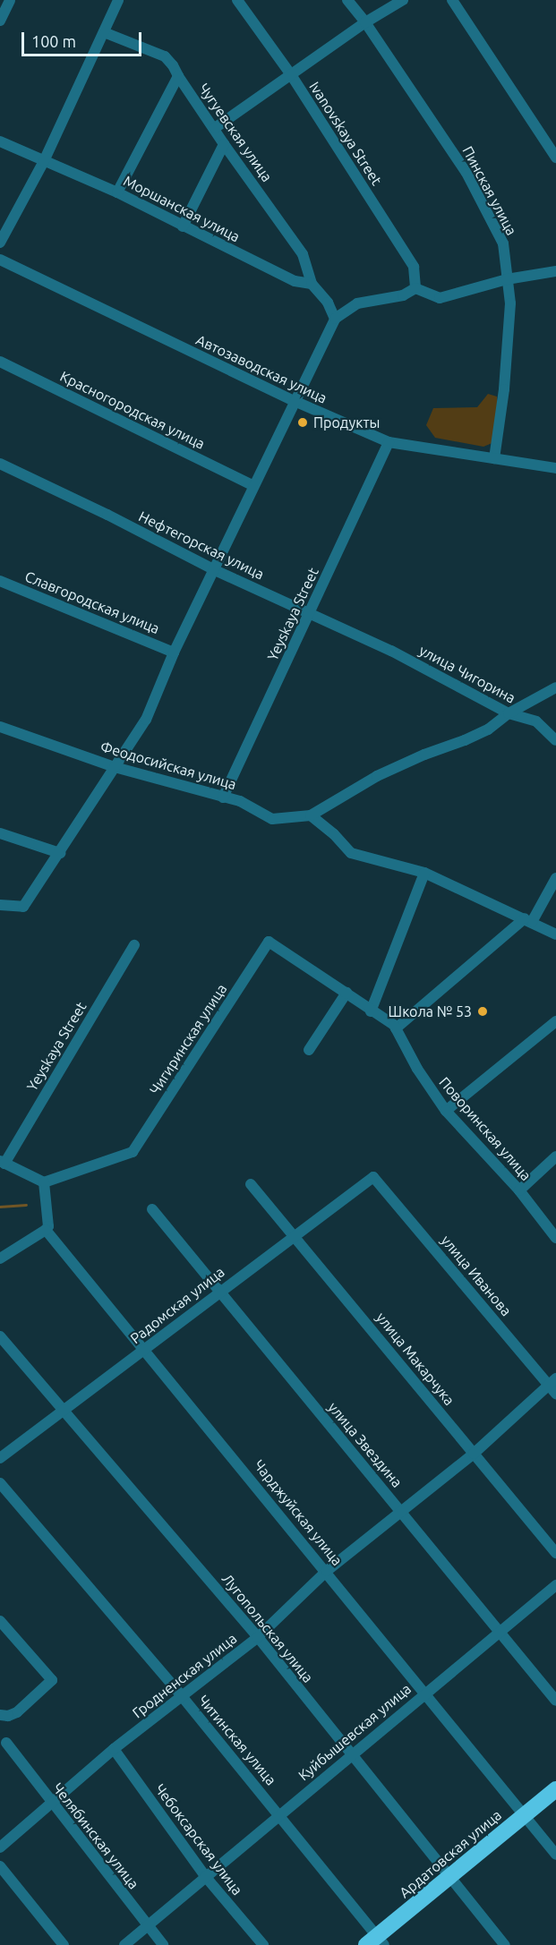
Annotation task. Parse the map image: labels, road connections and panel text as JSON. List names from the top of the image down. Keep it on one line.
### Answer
{"streets":{"highway":["Ардатовская улица"],"street":["Чугуевская улица","Ivanovskaya Street","Пинская улица","Моршанская улица","Автозаводская улица","Красногородская улица","Нефтегорская улица","Славгородская улица","Yeyskaya Street","улица Чигорина","Феодосийская улица","Чигиринская улица","Поворинская улица","улица Иванова","Радомская улица","улица Макарчука","улица Звездина","Чарджуйская улица","Лугопольская улица","Гродненская улица","Куйбышевская улица","Читинская улица","Челябинская улица","Чебоксарская улица"]},"crossings":[["Чугуевская улица","Моршанская улица"],["Пинская улица","Автозаводская улица"],["Автозаводская улица","Yeyskaya Street"],["Нефтегорская улица","Yeyskaya Street"],["Нефтегорская улица","улица Чигорина"],["Yeyskaya Street","Феодосийская улица"],["Чигиринская улица","Поворинская улица"],["улица Иванова","Радомская улица"],["улица Иванова","Гродненская улица"],["Радомская улица","улица Макарчука"],["Радомская улица","улица Звездина"],["Радомская улица","Чарджуйская улица"],["Радомская улица","Лугопольская улица"],["улица Макарчука","Гродненская улица"],["улица Звездина","Гродненская улица"],["улица Звездина","Куйбышевская улица"],["Чарджуйская улица","Гродненская улица"],["Чарджуйская улица","Куйбышевская улица"],["Чарджуйская улица","Ардатовская улица"],["Лугопольская улица","Гродненская улица"],["Лугопольская улица","Куйбышевская улица"],["Лугопольская улица","Ардатовская улица"],["Гродненская улица","Читинская улица"],["Гродненская улица","Челябинская улица"],["Гродненская улица","Чебоксарская улица"],["Куйбышевская улица","Читинская улица"],["Куйбышевская улица","Челябинская улица"],["Куйбышевская улица","Чебоксарская улица"],["Читинская улица","Ардатовская улица"]],"places":["Продукты","Школа № 53"],"scale_bar":"100 m"}
